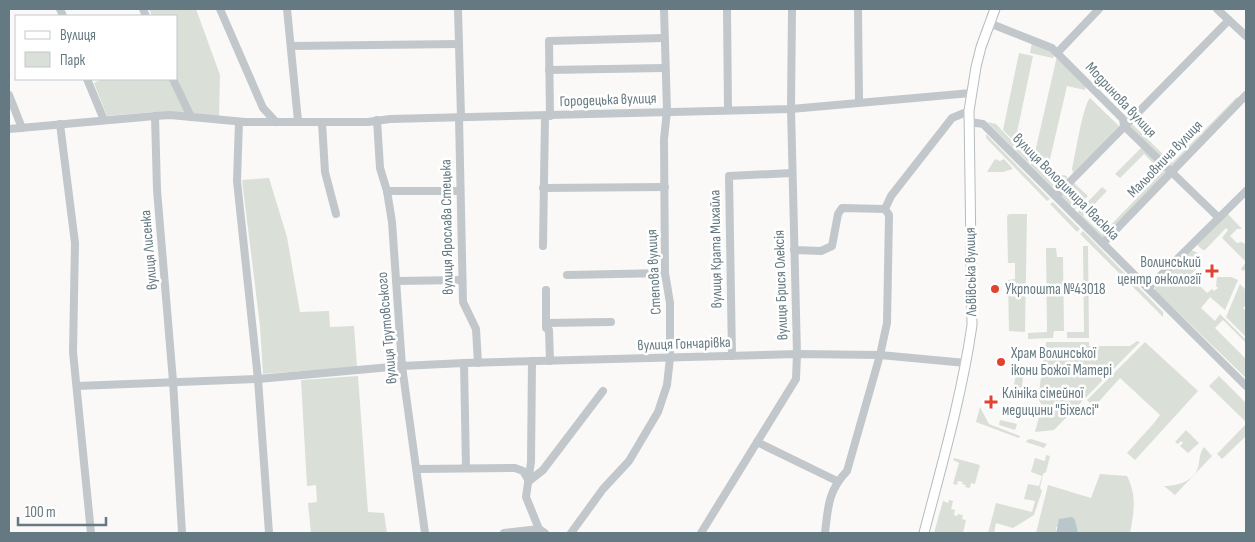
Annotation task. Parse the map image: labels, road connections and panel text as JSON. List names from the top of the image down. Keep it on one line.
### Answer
{"streets":{"main road":["Львівська вулиця"],"street":["Городецька вулиця","Модринова вулиця","Мальовнича вулиця","вулиця Володимира Івасюка","вулиця Ярослава Стецька","вулиця Крата Михайла","вулиця Лисенка","Степова вулиця","вулиця Брися Олексія","вулиця Трутовського","вулиця Гончарівка"]},"crossings":[["Городецька вулиця","вулиця Ярослава Стецька"],["Городецька вулиця","вулиця Лисенка"],["Городецька вулиця","Степова вулиця"],["Городецька вулиця","Львівська вулиця"],["Городецька вулиця","вулиця Брися Олексія"],["Городецька вулиця","вулиця Трутовського"],["Модринова вулиця","Мальовнича вулиця"],["Модринова вулиця","Львівська вулиця"],["Мальовнича вулиця","вулиця Володимира Івасюка"],["вулиця Володимира Івасюка","Львівська вулиця"],["вулиця Ярослава Стецька","вулиця Гончарівка"],["вулиця Крата Михайла","вулиця Брися Олексія"],["вулиця Крата Михайла","вулиця Гончарівка"],["Степова вулиця","вулиця Гончарівка"],["Львівська вулиця","вулиця Гончарівка"],["вулиця Брися Олексія","вулиця Гончарівка"],["вулиця Трутовського","вулиця Гончарівка"]],"places":{"health":["Волинський центр онкології","Клініка сімейної медицини \"Біхелсі\""],"other":["Укрпошта №43018","Храм Волинської ікони Божої Матері"]},"legend":["Вулиця","Парк"],"scale_bar":"100 m"}
